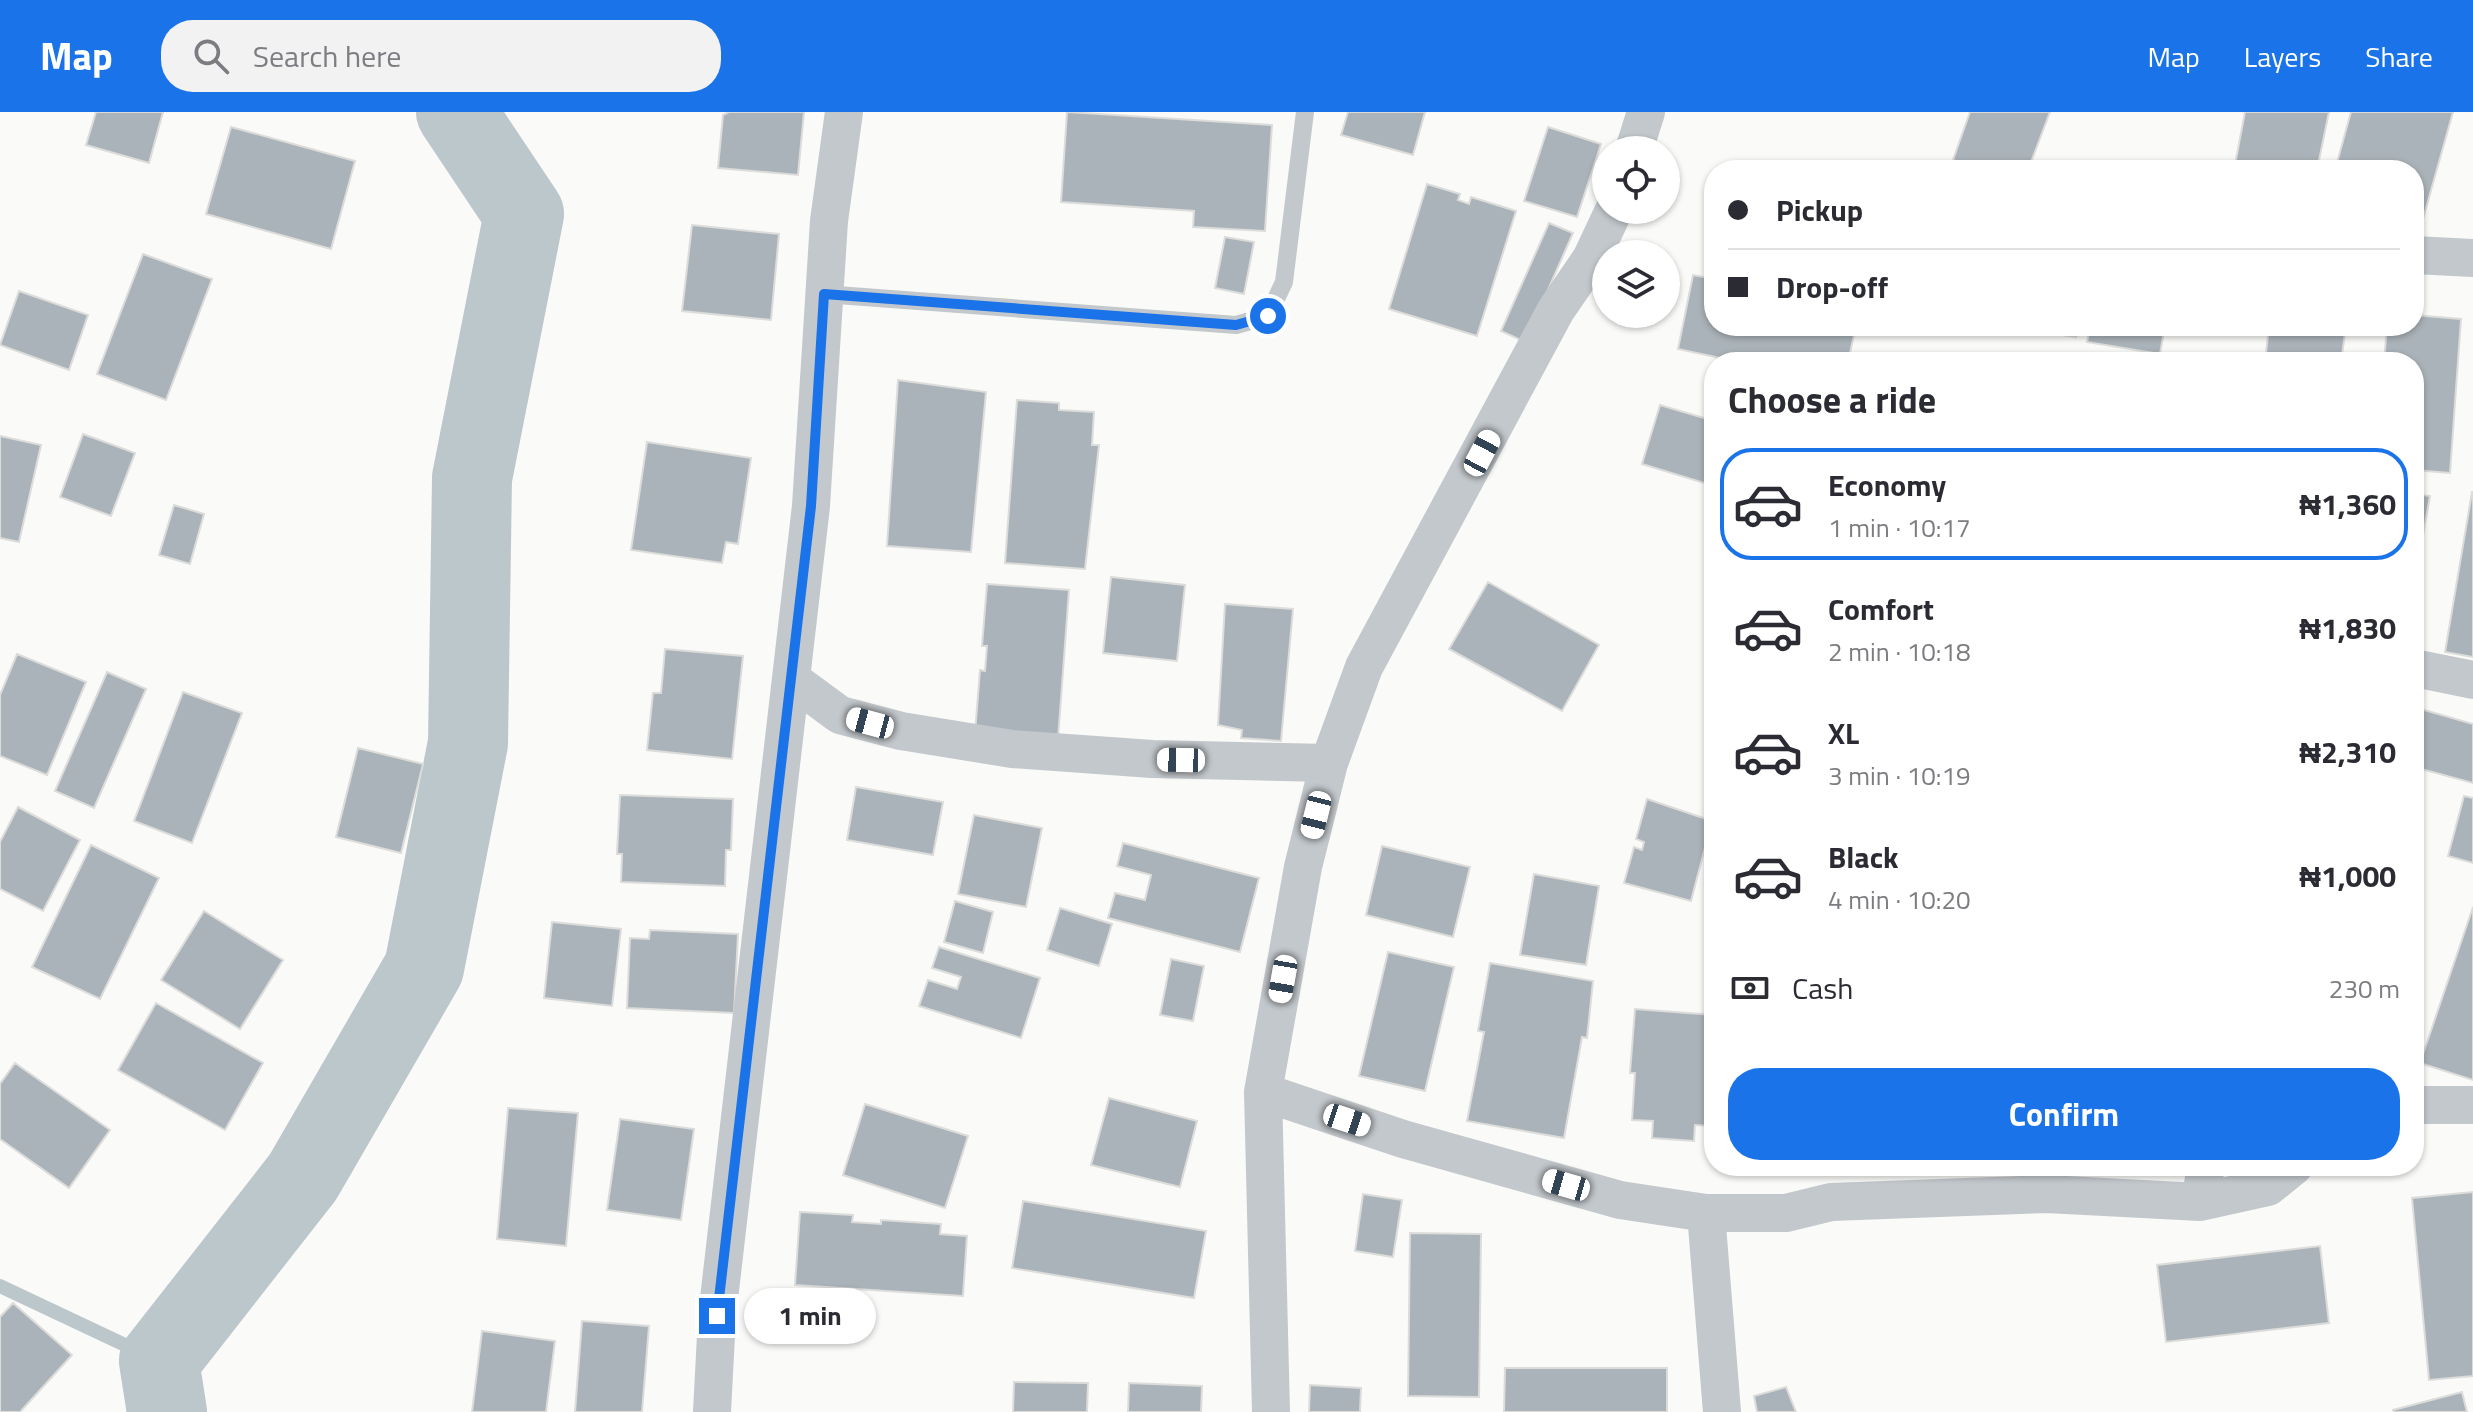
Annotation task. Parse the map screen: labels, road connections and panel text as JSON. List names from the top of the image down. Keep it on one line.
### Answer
{"page":{"header":"Map","search":"Search here","nav":["Map","Layers","Share"],"banner":["Pickup","Drop-off"],"heading":"Choose a ride","list":[{"name":"Economy","note":"1 min · 10:17","value":"₦1,360"},{"name":"Comfort","note":"2 min · 10:18","value":"₦1,830"},{"name":"XL","note":"3 min · 10:19","value":"₦2,310"},{"name":"Black","note":"4 min · 10:20","value":"₦1,000"}],"pay":["Cash","230 m"],"buttons":"Confirm","bubble":"1 min"}}
